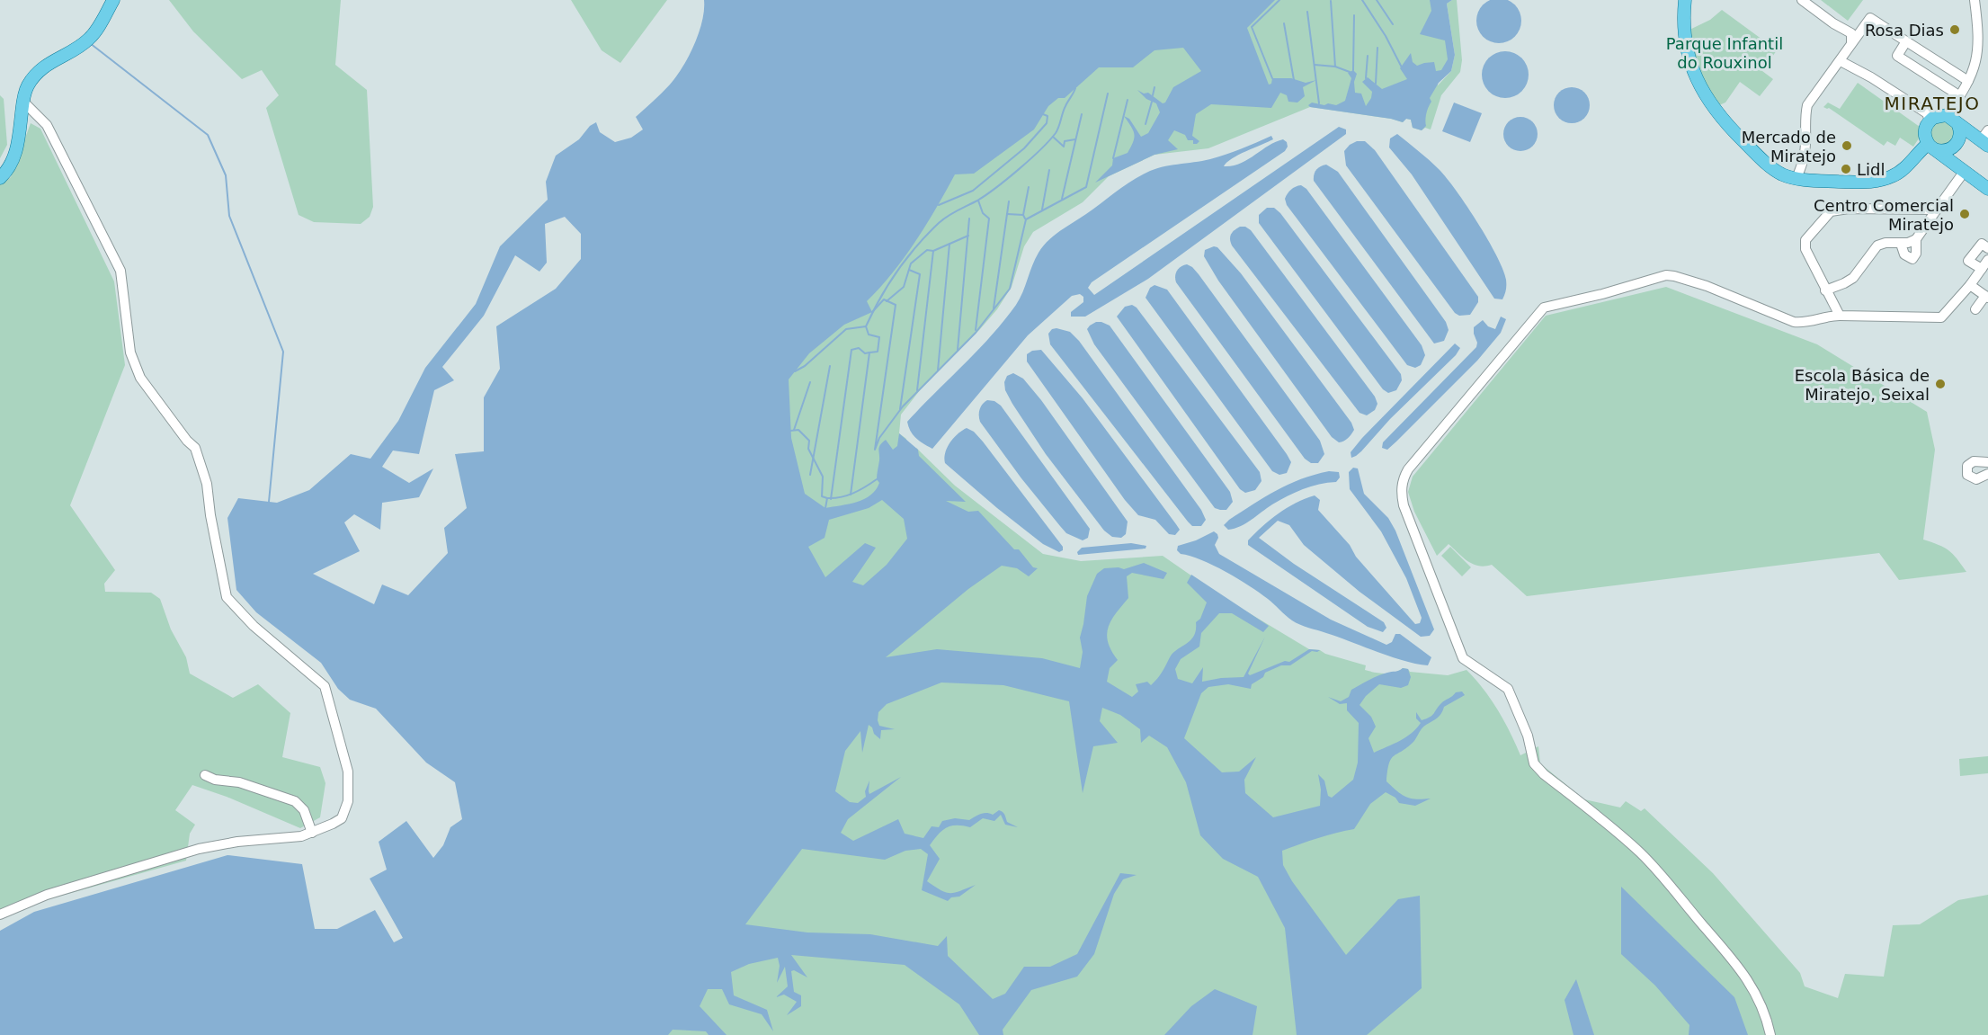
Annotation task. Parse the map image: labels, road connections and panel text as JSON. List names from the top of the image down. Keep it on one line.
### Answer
{"districts":["MIRATEJO"],"parks":["Parque Infantil do Rouxinol"],"places":["Rosa Dias","Mercado de Miratejo","Lidl","Centro Comercial Miratejo","Escola Básica de Miratejo, Seixal"]}
